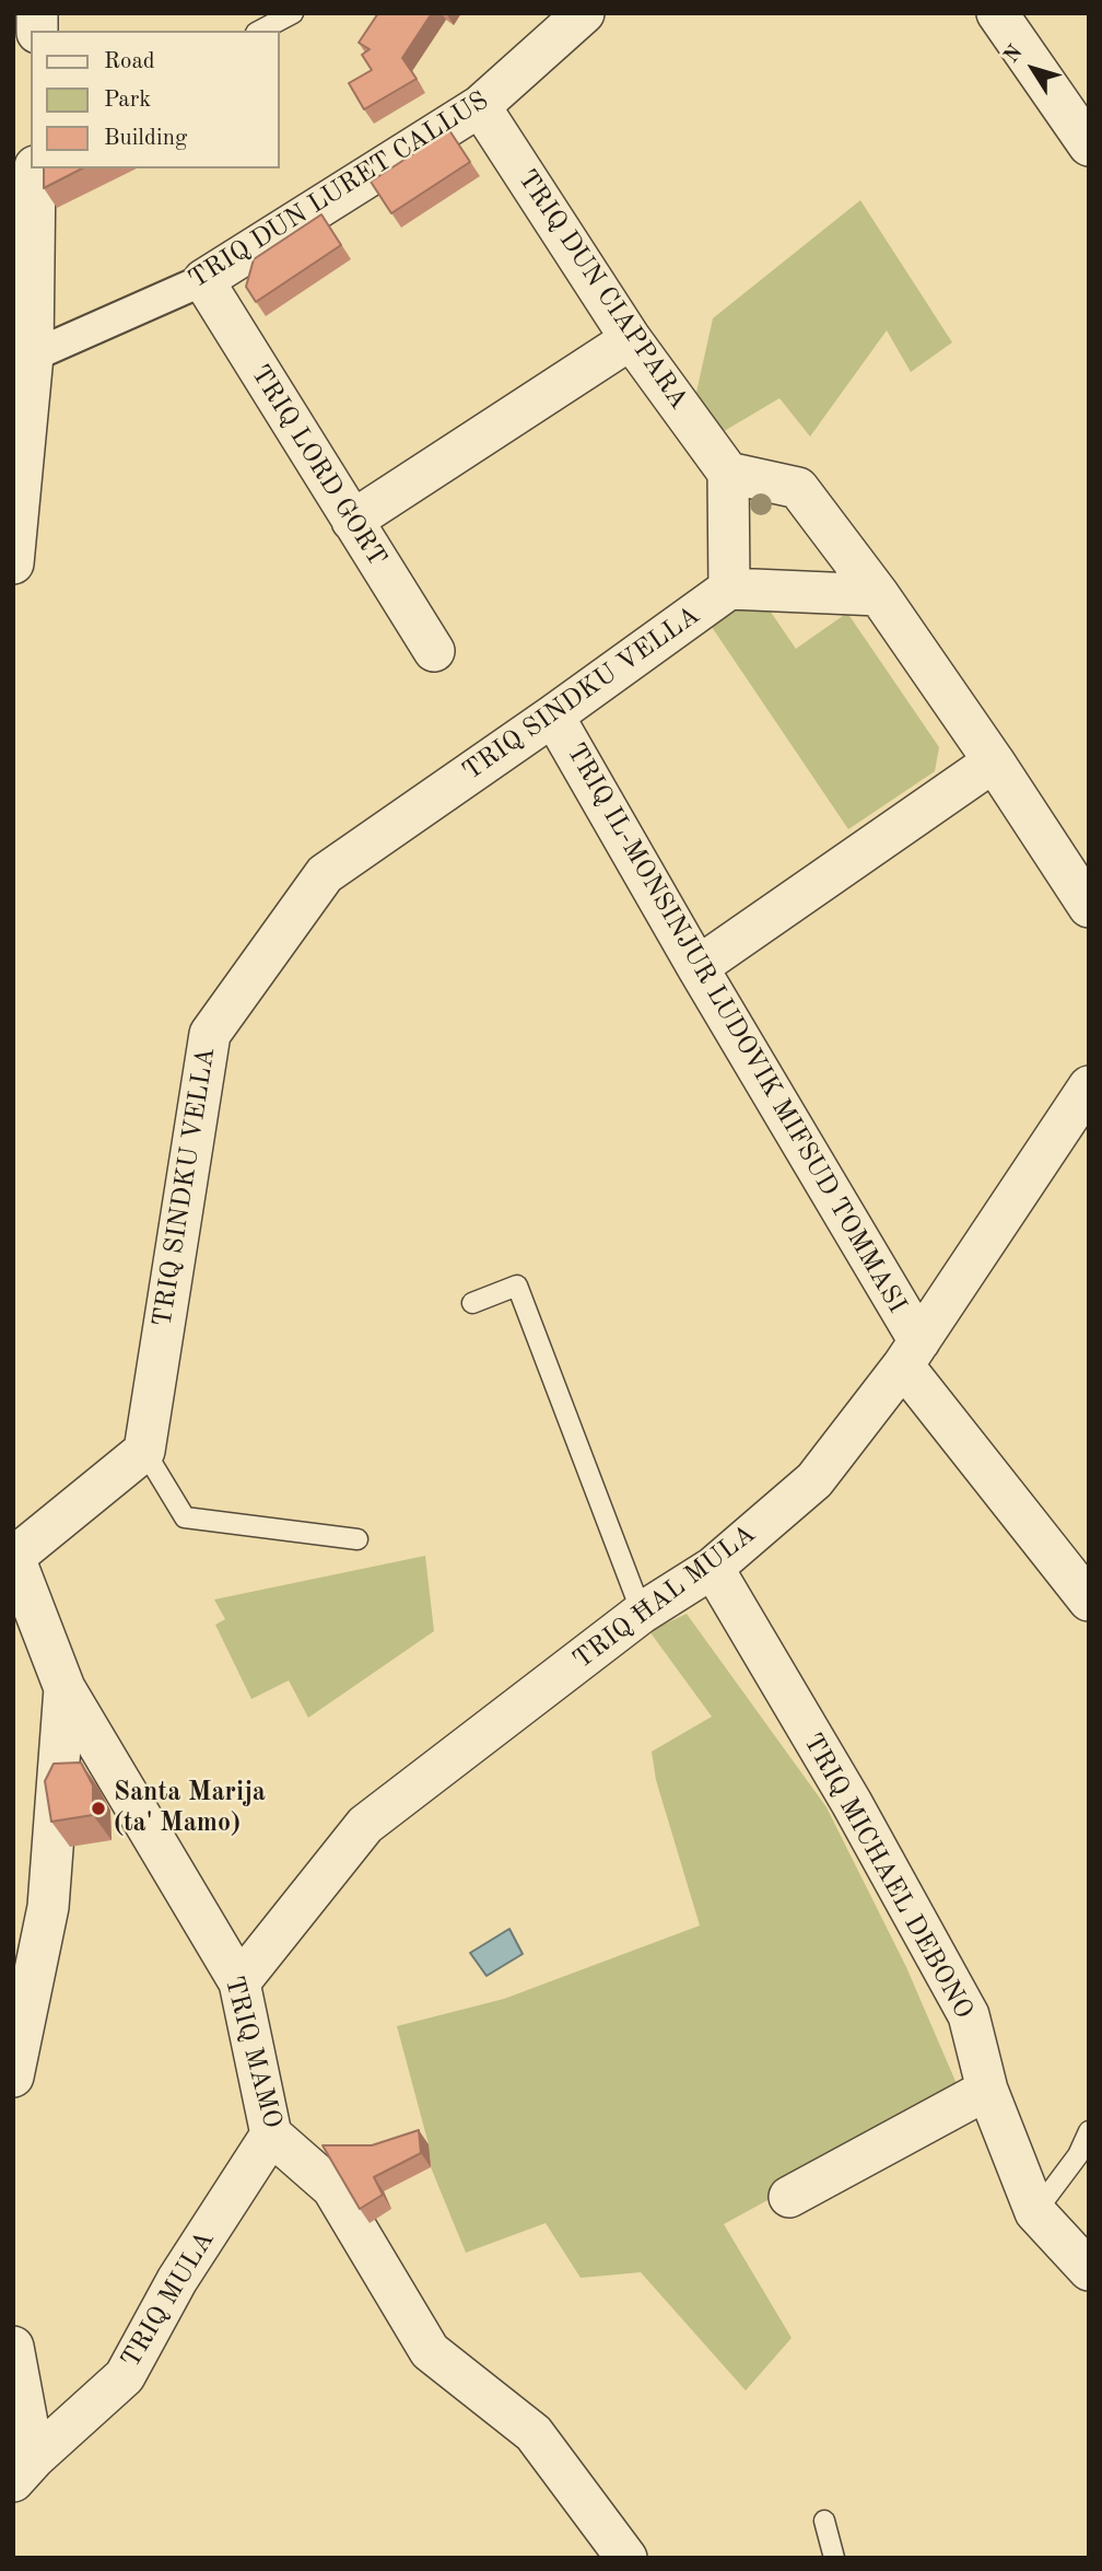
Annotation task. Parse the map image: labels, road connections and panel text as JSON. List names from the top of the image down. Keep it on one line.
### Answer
{"streets":{"street":["TRIQ DUN LURET CALLUS","TRIQ DUN CIAPPARA","TRIQ LORD GORT","TRIQ SINDKU VELLA","TRIQ IL-MONSINJUR LUDOVIK MIFSUD TOMMASI","TRIQ ĦAL MULA","TRIQ MICHAEL DEBONO","TRIQ MAMO","TRIQ MULA"]},"crossings":[["TRIQ DUN LURET CALLUS","TRIQ DUN CIAPPARA"],["TRIQ DUN LURET CALLUS","TRIQ LORD GORT"],["TRIQ SINDKU VELLA","TRIQ IL-MONSINJUR LUDOVIK MIFSUD TOMMASI"],["TRIQ IL-MONSINJUR LUDOVIK MIFSUD TOMMASI","TRIQ ĦAL MULA"],["TRIQ ĦAL MULA","TRIQ MICHAEL DEBONO"],["TRIQ ĦAL MULA","TRIQ MAMO"],["TRIQ MAMO","TRIQ MULA"]],"places":["Santa Marija (ta' Mamo)"],"legend":["Road","Park","Building"],"north":"top left"}
